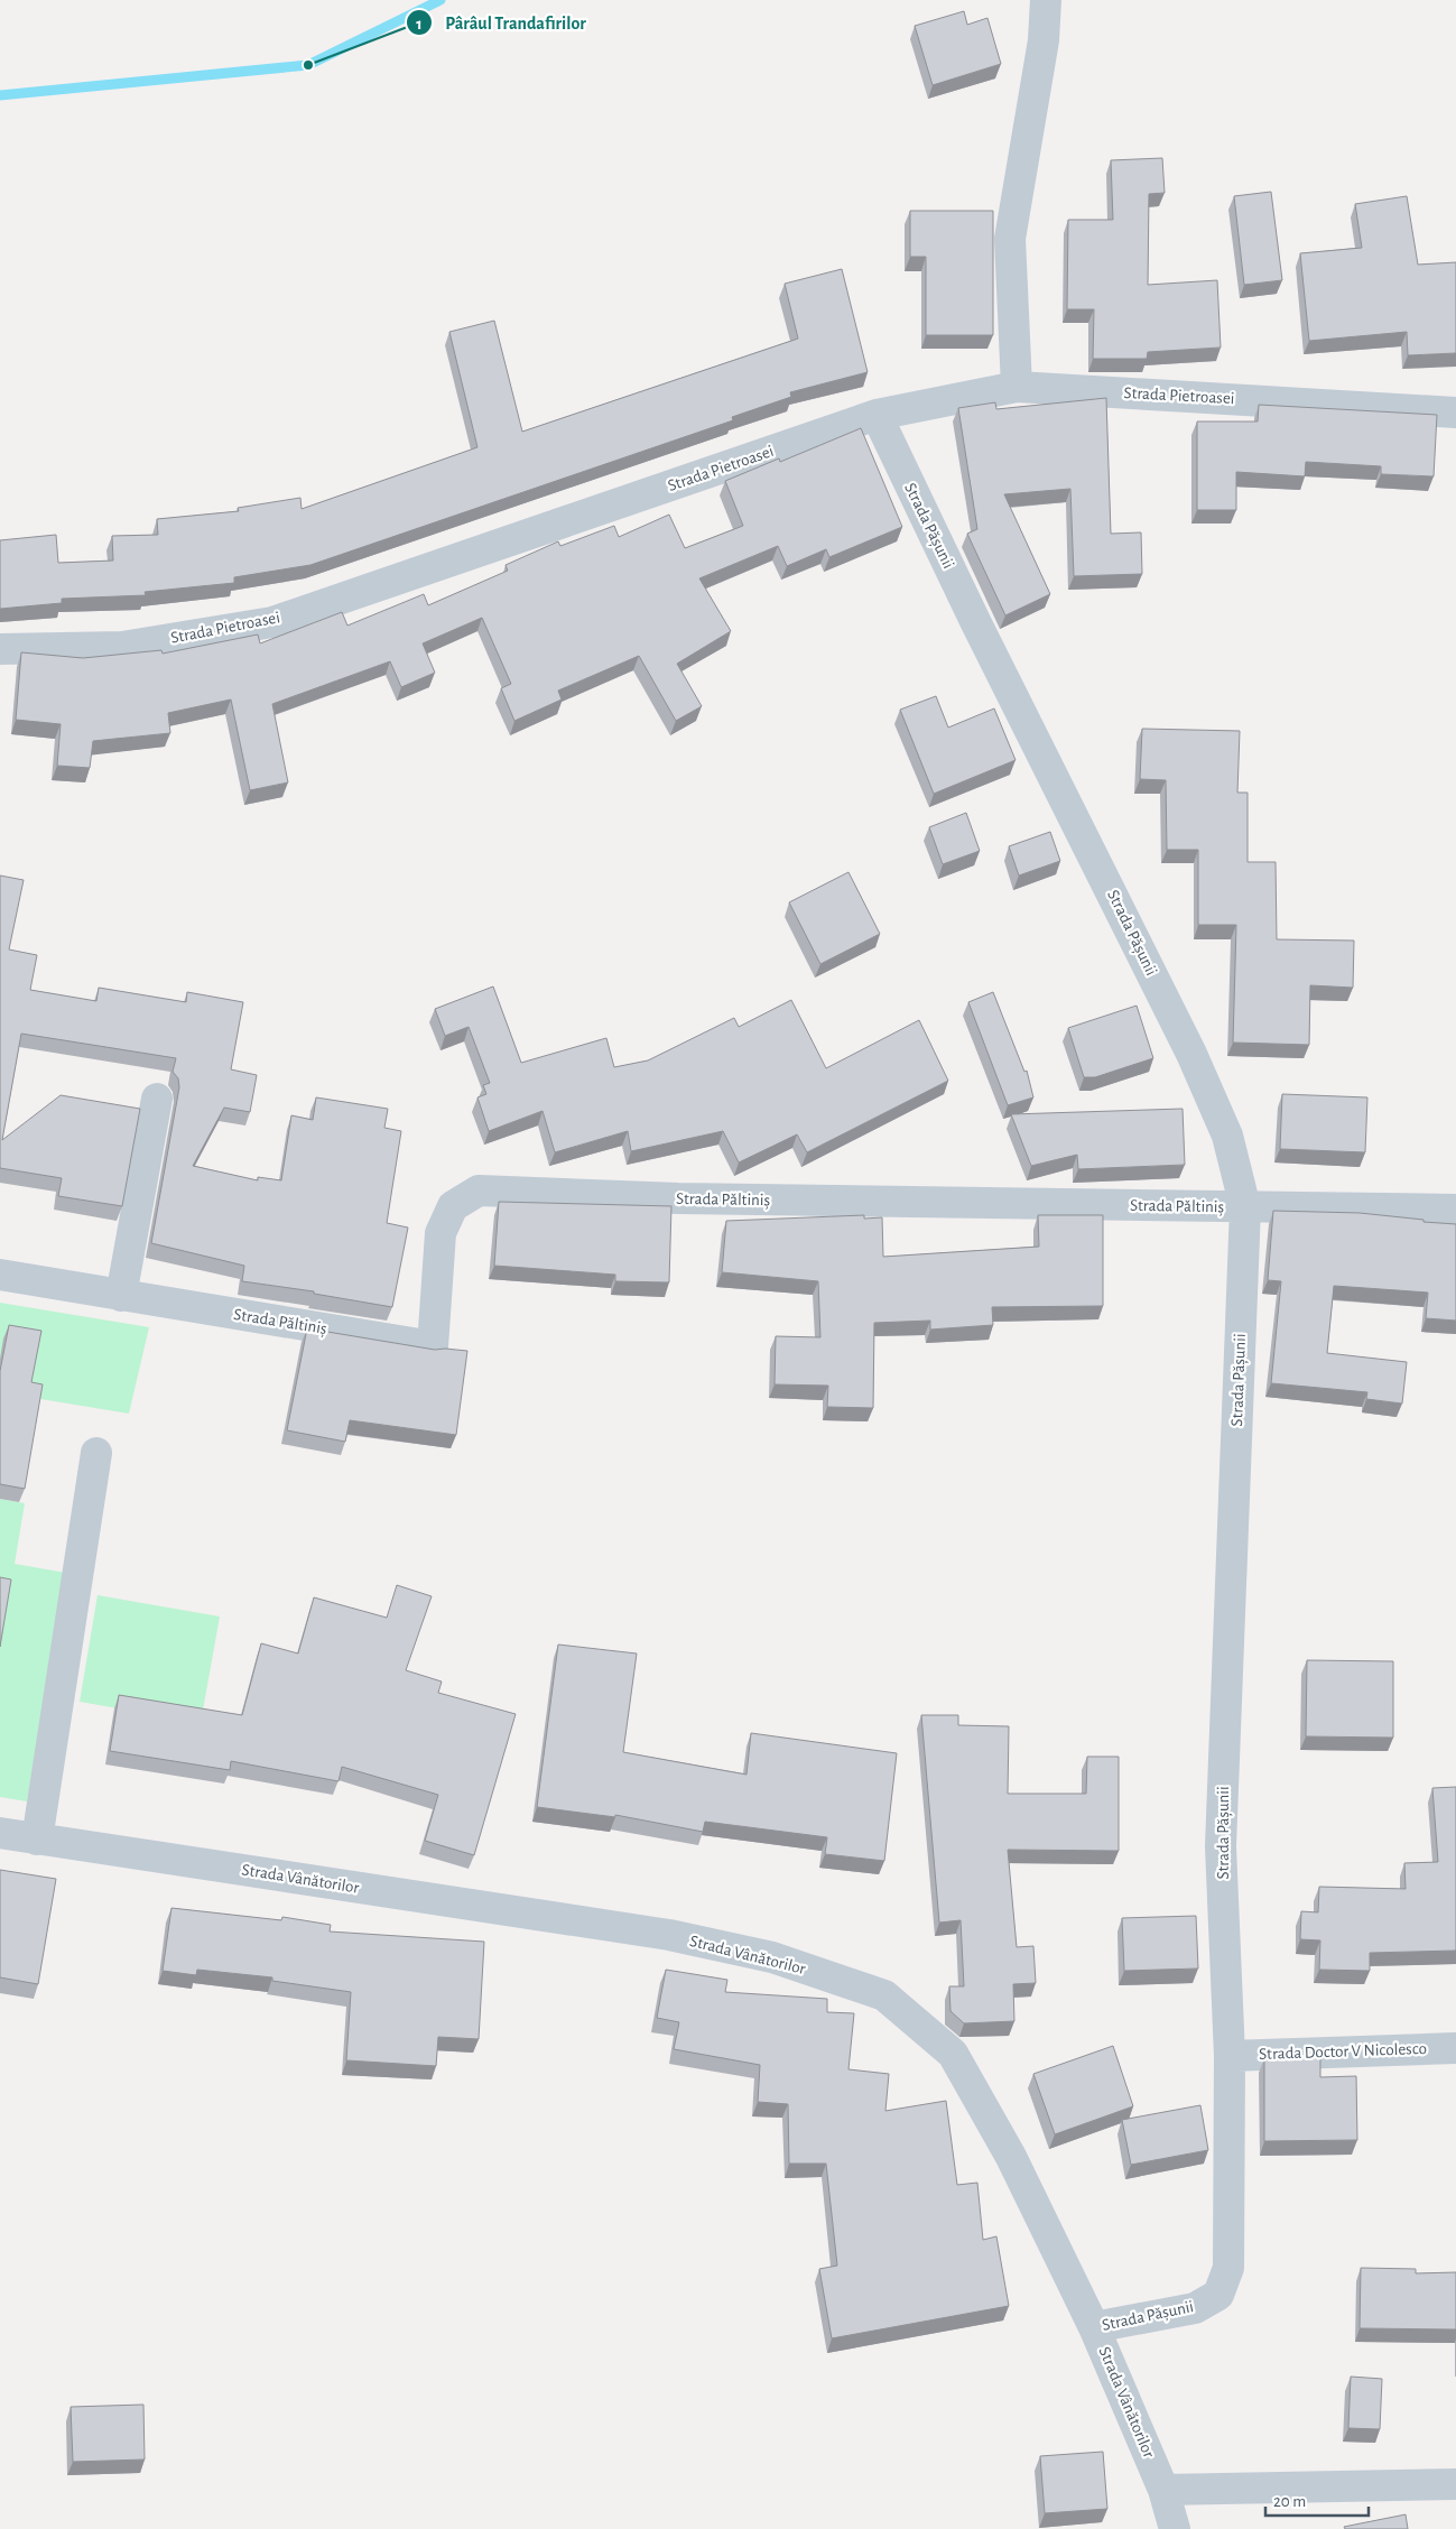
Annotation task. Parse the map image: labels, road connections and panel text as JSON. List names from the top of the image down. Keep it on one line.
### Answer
{"streets":{"street":["Strada Pietroasei","Strada Pășunii","Strada Păltiniș","Strada Vânătorilor","Strada Doctor V Nicolesco"]},"crossings":[["Strada Pietroasei","Strada Pășunii"],["Strada Pășunii","Strada Păltiniș"],["Strada Pășunii","Strada Vânătorilor"],["Strada Pășunii","Strada Doctor V Nicolesco"]],"places":["Pârâul Trandafirilor"],"scale_bar":"20 m"}
